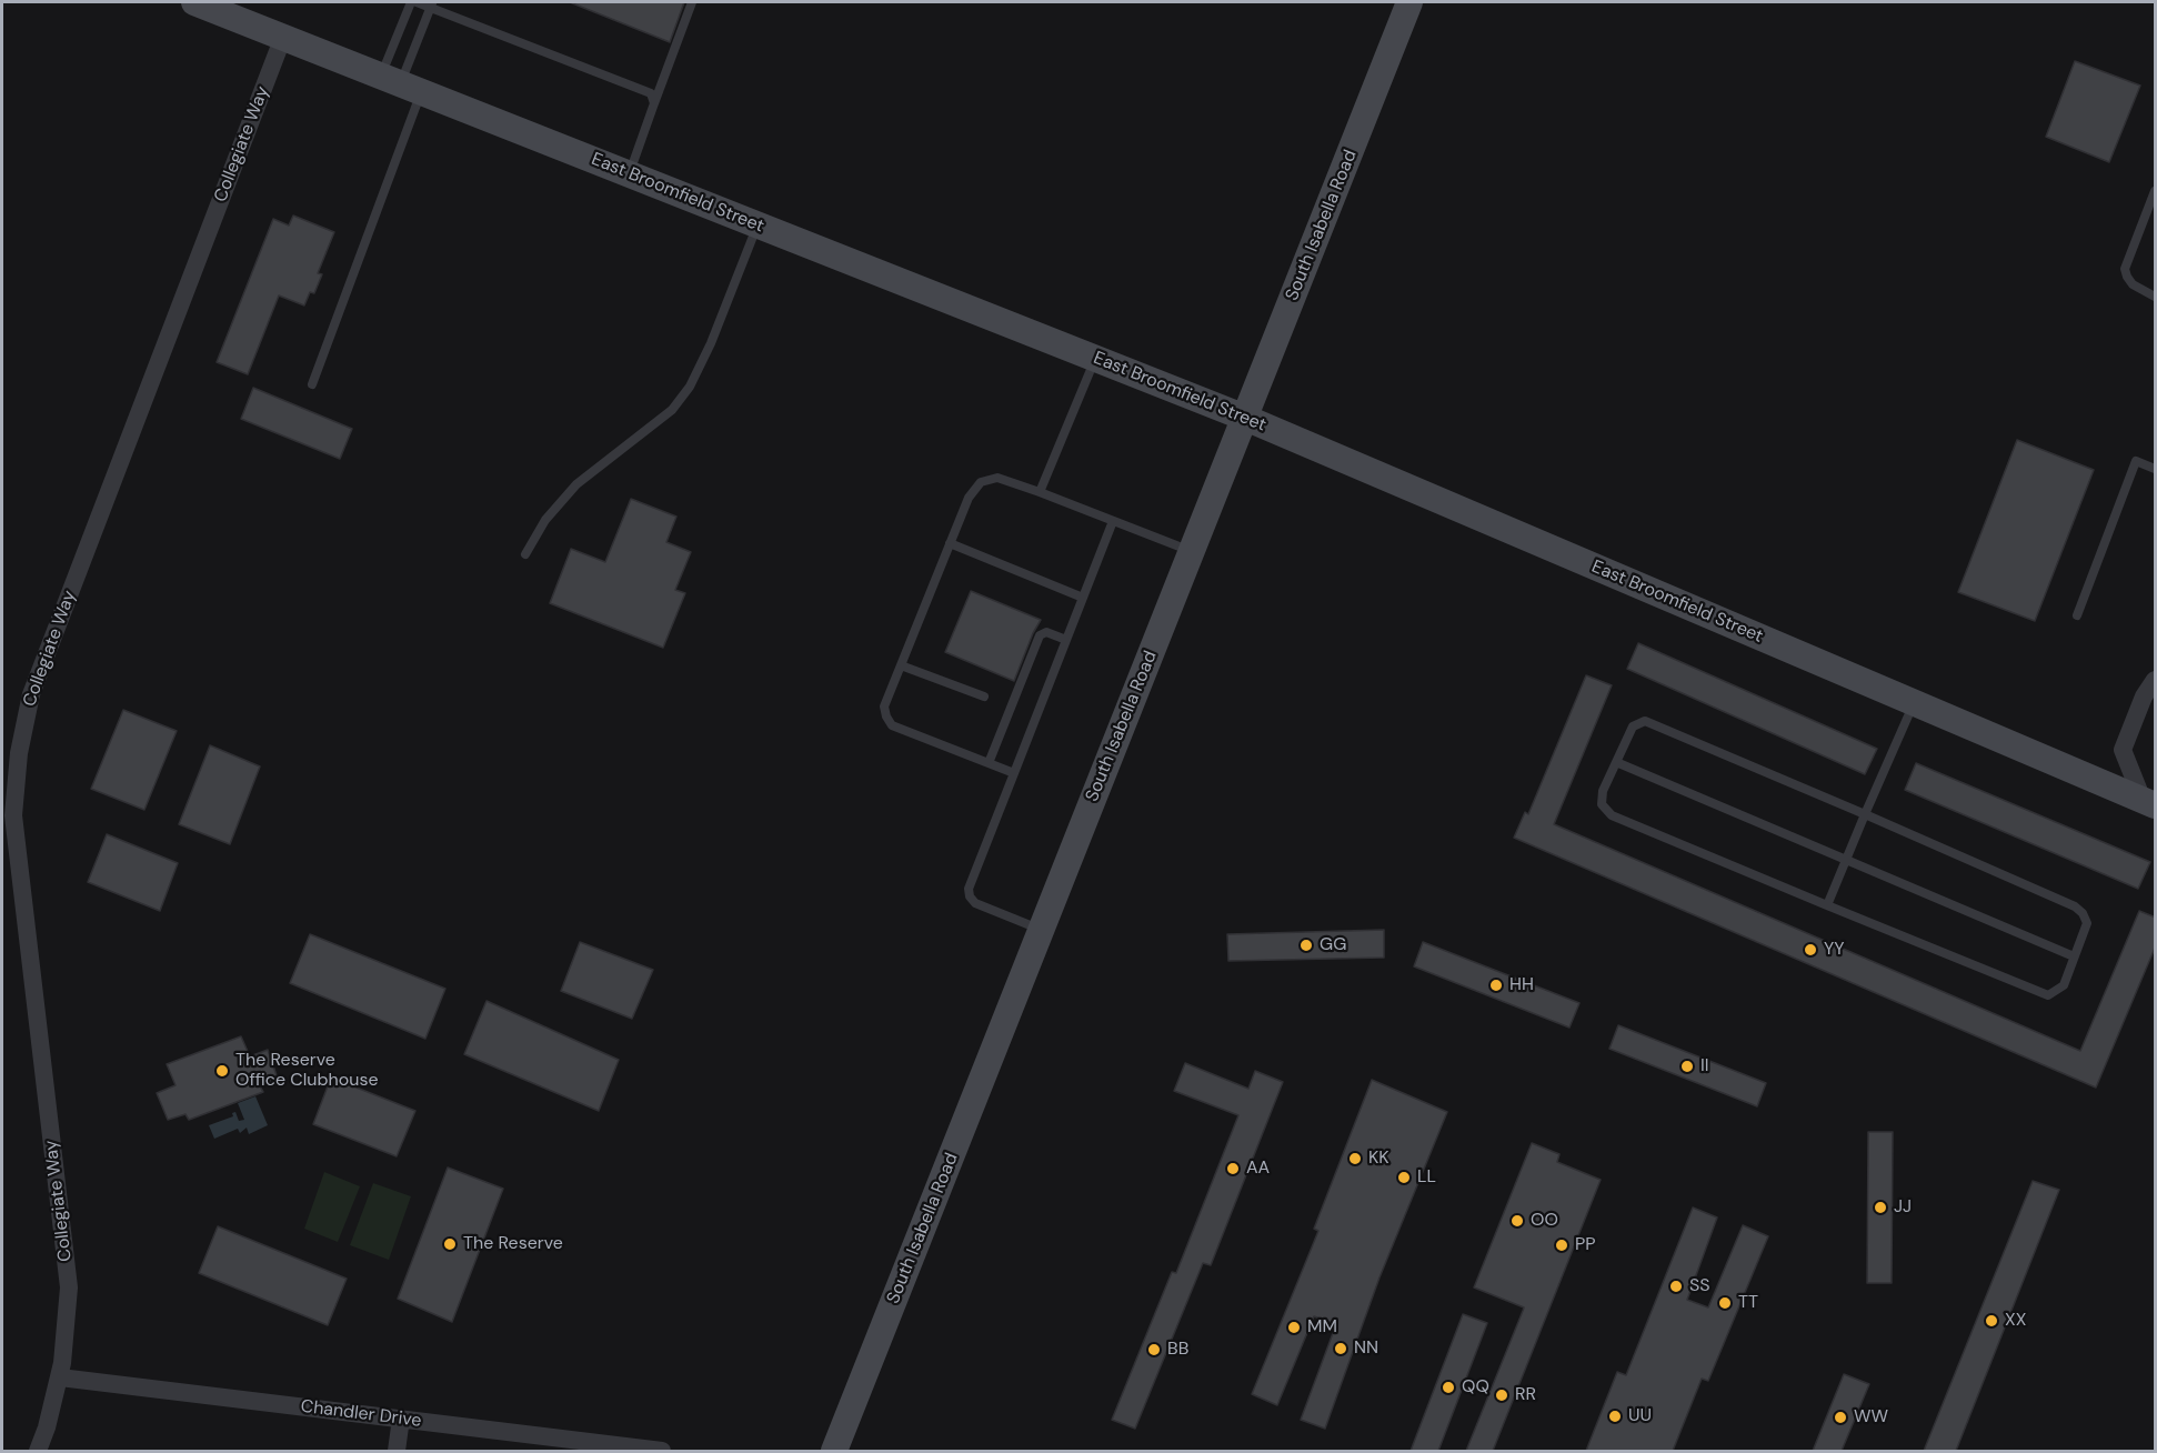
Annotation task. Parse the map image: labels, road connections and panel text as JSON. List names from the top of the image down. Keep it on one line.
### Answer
{"streets":{"main road":["East Broomfield Street","South Isabella Road"],"street":["Collegiate Way","Chandler Drive"]},"crossings":[["Collegiate Way","East Broomfield Street"],["Collegiate Way","Chandler Drive"],["East Broomfield Street","South Isabella Road"]],"places":["GG","YY","HH","II","The Reserve Office Clubhouse","KK","AA","LL","JJ","OO","The Reserve","PP","SS","TT","XX","MM","NN","BB","QQ","RR","UU","WW"]}
